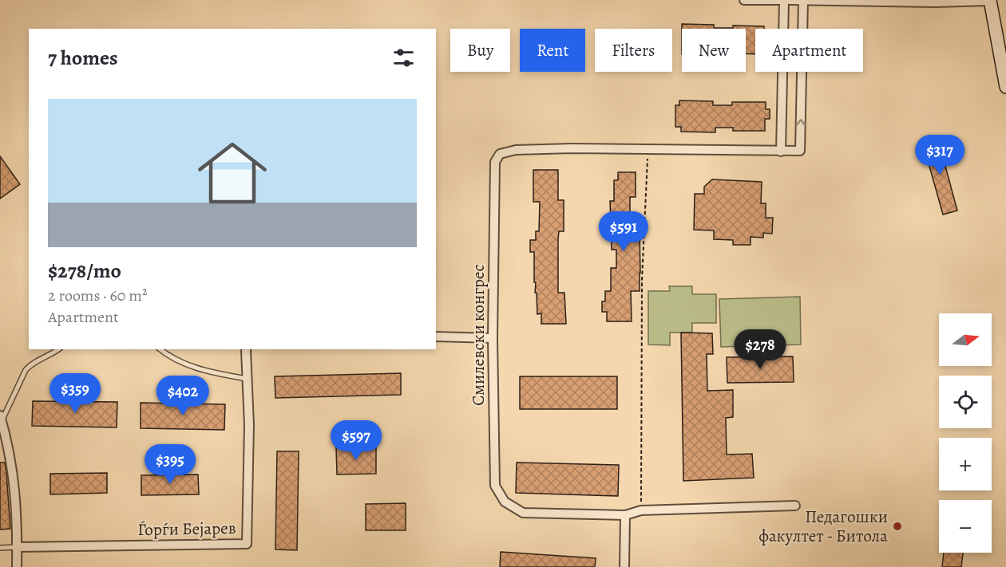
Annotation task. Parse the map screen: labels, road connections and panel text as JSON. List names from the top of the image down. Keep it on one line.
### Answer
{"streets":{"street":["Смилевски конгрес","Ѓорѓи Бејарев"]},"places":["Педагошки факултет - Битола"],"north":"right","page":{"chip":["Buy","Rent","Filters","New","Apartment"],"heading":"7 homes","list":[{"name":"$278/mo","note":"2 rooms · 60 m² · Apartment"}],"price":["$317","$591","$278","$359","$402","$597","$395"],"map_buttons":["+","−"]}}
